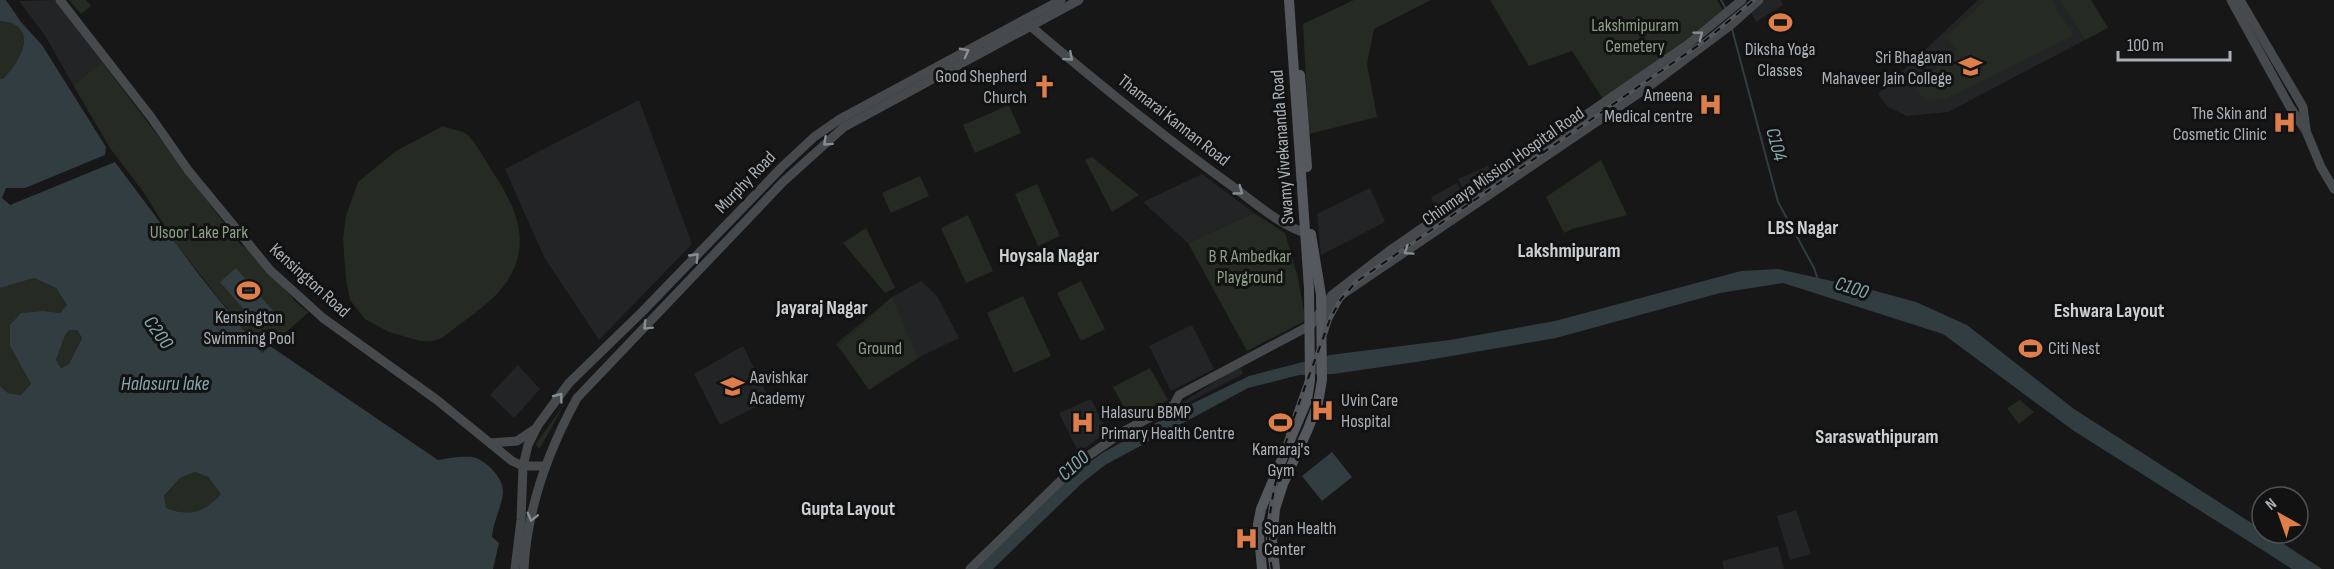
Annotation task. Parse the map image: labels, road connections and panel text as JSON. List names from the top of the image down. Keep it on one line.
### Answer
{"streets":{"main road":["Thamarai Kannan Road","Swamy Vivekananda Road","Chinmaya Mission Hospital Road","Murphy Road","Kensington Road"]},"crossings":[["Thamarai Kannan Road","Swamy Vivekananda Road"],["Thamarai Kannan Road","Murphy Road"],["Swamy Vivekananda Road","Chinmaya Mission Hospital Road"],["Murphy Road","Kensington Road"]],"one_way":["Thamarai Kannan Road"],"districts":["LBS Nagar","Lakshmipuram","Hoysala Nagar","Jayaraj Nagar","Eshwara Layout","Saraswathipuram","Gupta Layout"],"water":["C104","C100","C200","Halasuru lake"],"parks":["Lakshmipuram Cemetery","Ulsoor Lake Park","B R Ambedkar Playground","Ground"],"places":{"sports":["Diksha Yoga Classes","Kensington Swimming Pool","Citi Nest","Kamaraj's Gym"],"school or university":["Sri Bhagavan Mahaveer Jain College","Aavishkar Academy"],"church":["Good Shepherd Church"],"hospital":["Ameena Medical centre","The Skin and Cosmetic Clinic","Uvin Care Hospital","Halasuru BBMP Primary Health Centre","Span Health Center"]},"scale_bar":"100 m","north":"top left"}
